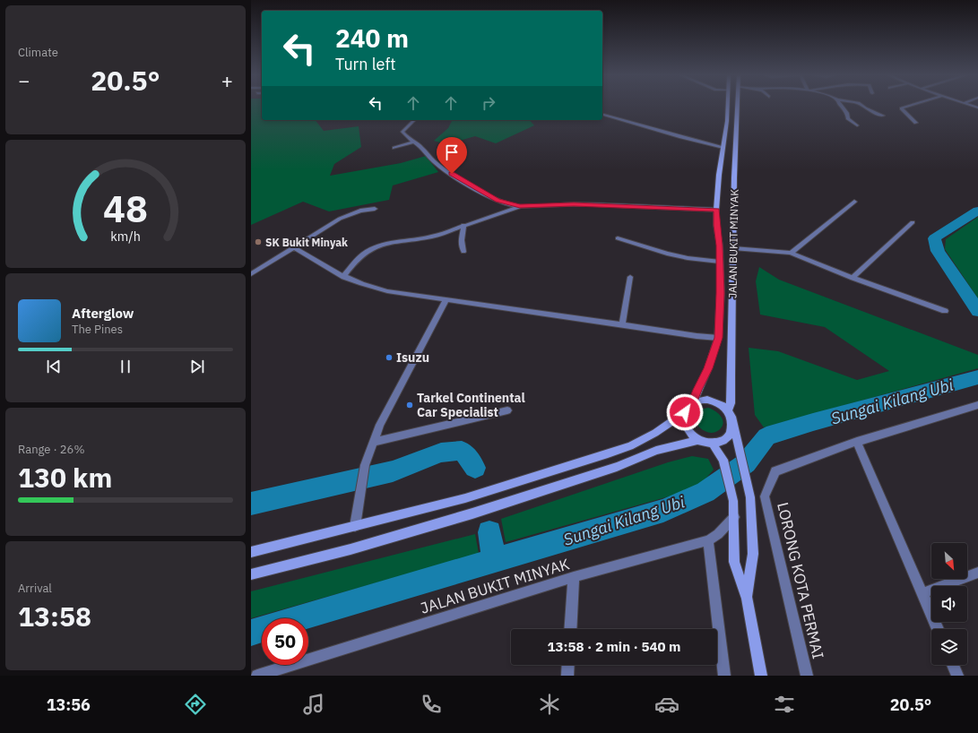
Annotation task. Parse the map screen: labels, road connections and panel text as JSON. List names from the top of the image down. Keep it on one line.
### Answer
{"streets":{"main road":["JALAN BUKIT MINYAK"],"street":["LORONG KOTA PERMAI"]},"water":["Sungai Kilang Ubi"],"places":["SK Bukit Minyak","Isuzu","Tarkel Continental Car Specialist"],"north":"bottom right","page":{"tile":["Climate",["Range · 26%","130 km"],["Arrival","13:58"]],"turn":["240 m","Turn left"],"heat":["−","20.5°","+"],"song":["Afterglow","The Pines"],"limit":"50","trip":"13:58 · 2 min · 540 m","tabs":["13:56","20.5°"],"gauge":["48","km/h"]}}
